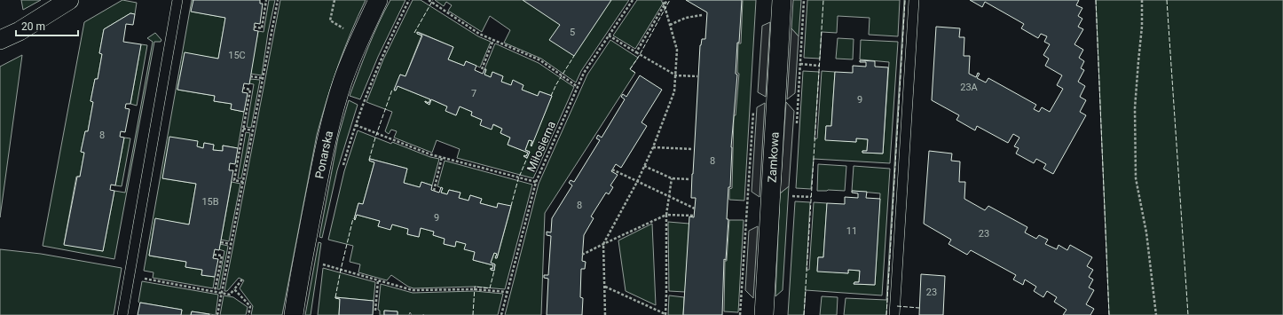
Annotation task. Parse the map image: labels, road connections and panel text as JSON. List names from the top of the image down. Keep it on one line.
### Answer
{"streets":{"street":["Ponarska","Zamkowa"],"path":["Miłosierna"]},"house_numbers":["5","15C","23A","7","9","8","8","15B","8","9","11","23","23"],"scale_bar":"20 m"}
